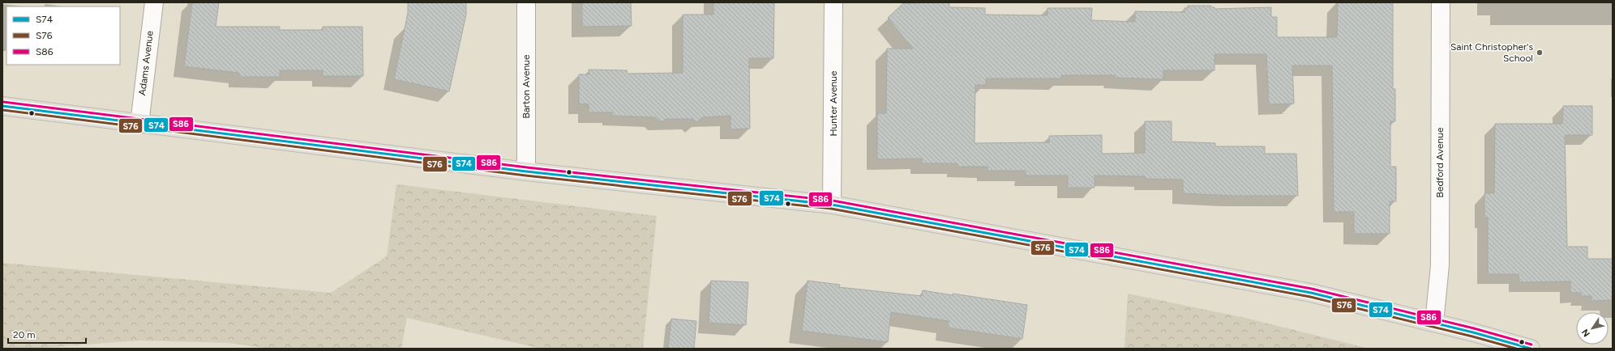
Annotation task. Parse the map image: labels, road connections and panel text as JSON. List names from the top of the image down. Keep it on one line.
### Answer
{"streets":{"street":["Adams Avenue","Barton Avenue","Hunter Avenue","Bedford Avenue"]},"places":["Saint Christopher's School"],"lines":["transit line S86","transit line S74","transit line S76"],"legend":["S74","S76","S86"],"scale_bar":"20 m","north":"bottom left"}
